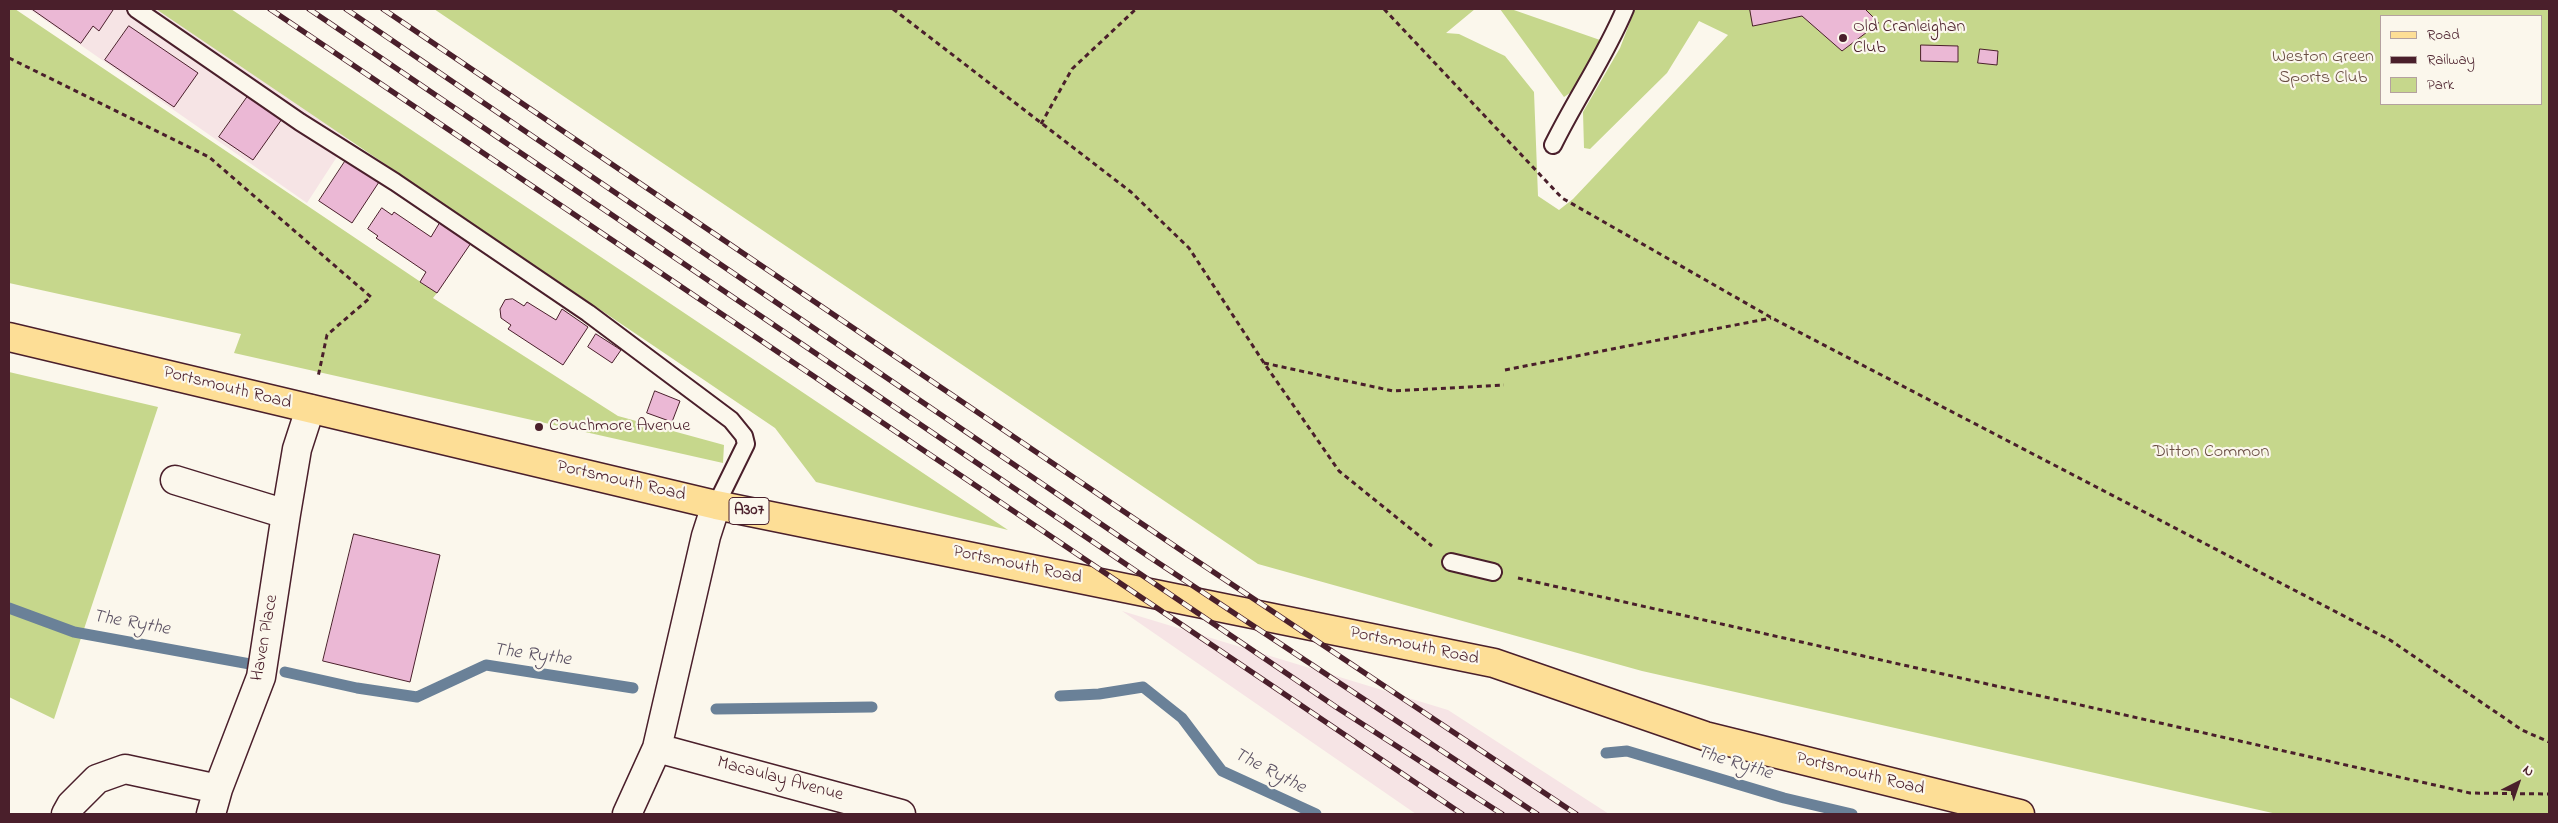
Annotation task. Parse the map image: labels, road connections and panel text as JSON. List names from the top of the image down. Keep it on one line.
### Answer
{"streets":{"main road":["Portsmouth Road","A307"],"street":["Haven Place","Macaulay Avenue"]},"crossings":[["Portsmouth Road","Haven Place"]],"water":["The Rythe"],"parks":["Weston Green Sports Club","Ditton Common"],"places":["Old Cranleighan Club","Couchmore Avenue"],"legend":["Road","Railway","Park"],"north":"top right"}
